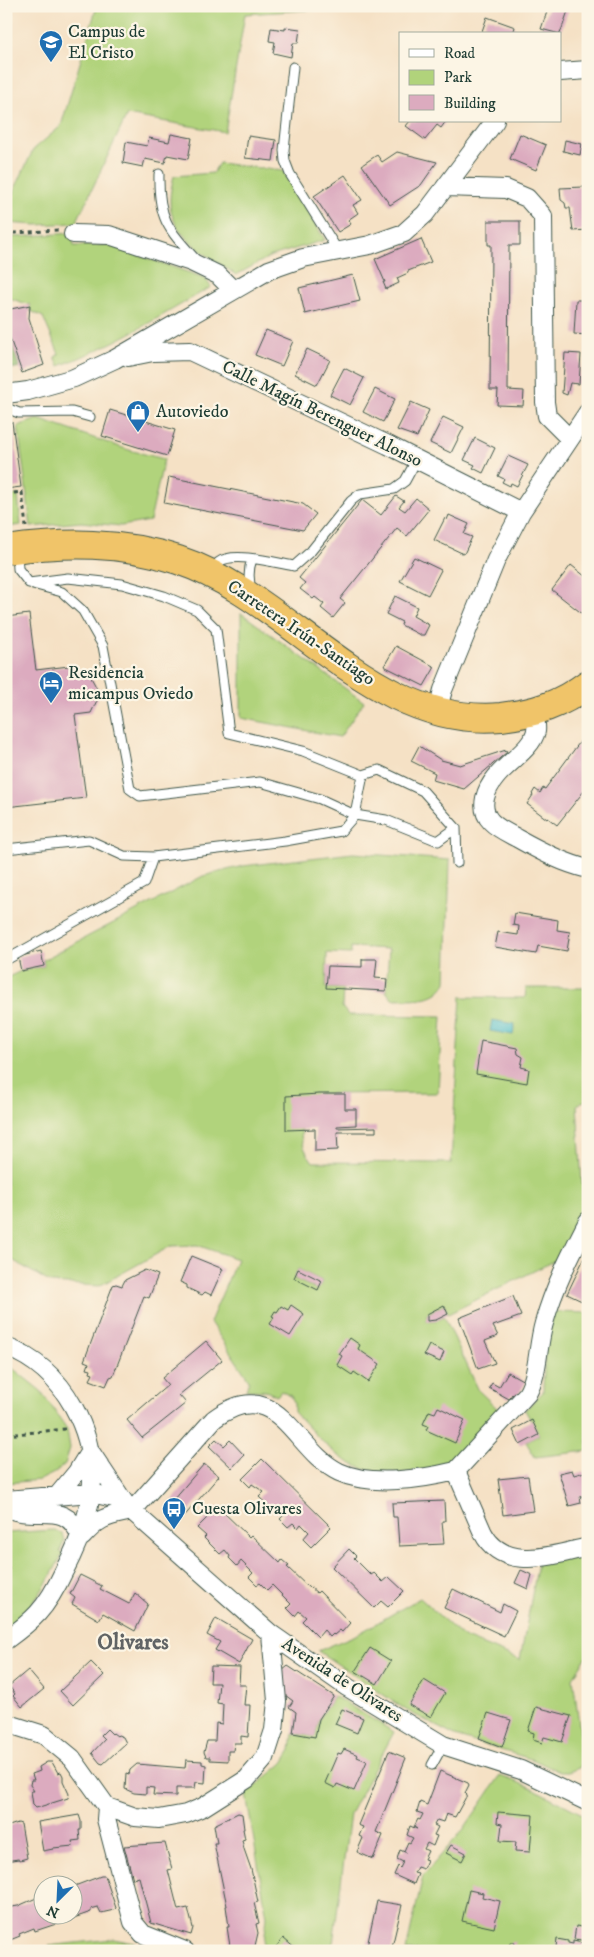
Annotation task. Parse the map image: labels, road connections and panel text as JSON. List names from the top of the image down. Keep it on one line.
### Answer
{"streets":{"highway":["Carretera Irún-Santiago"],"street":["Calle Magín Berenguer Alonso","Avenida de Olivares"]},"districts":["Olivares"],"places":{"school or university":["Campus de El Cristo"],"shop":["Autoviedo"],"hotel":["Residencia micampus Oviedo"],"bus stop":["Cuesta Olivares"]},"legend":["Road","Park","Building"],"north":"bottom left"}
